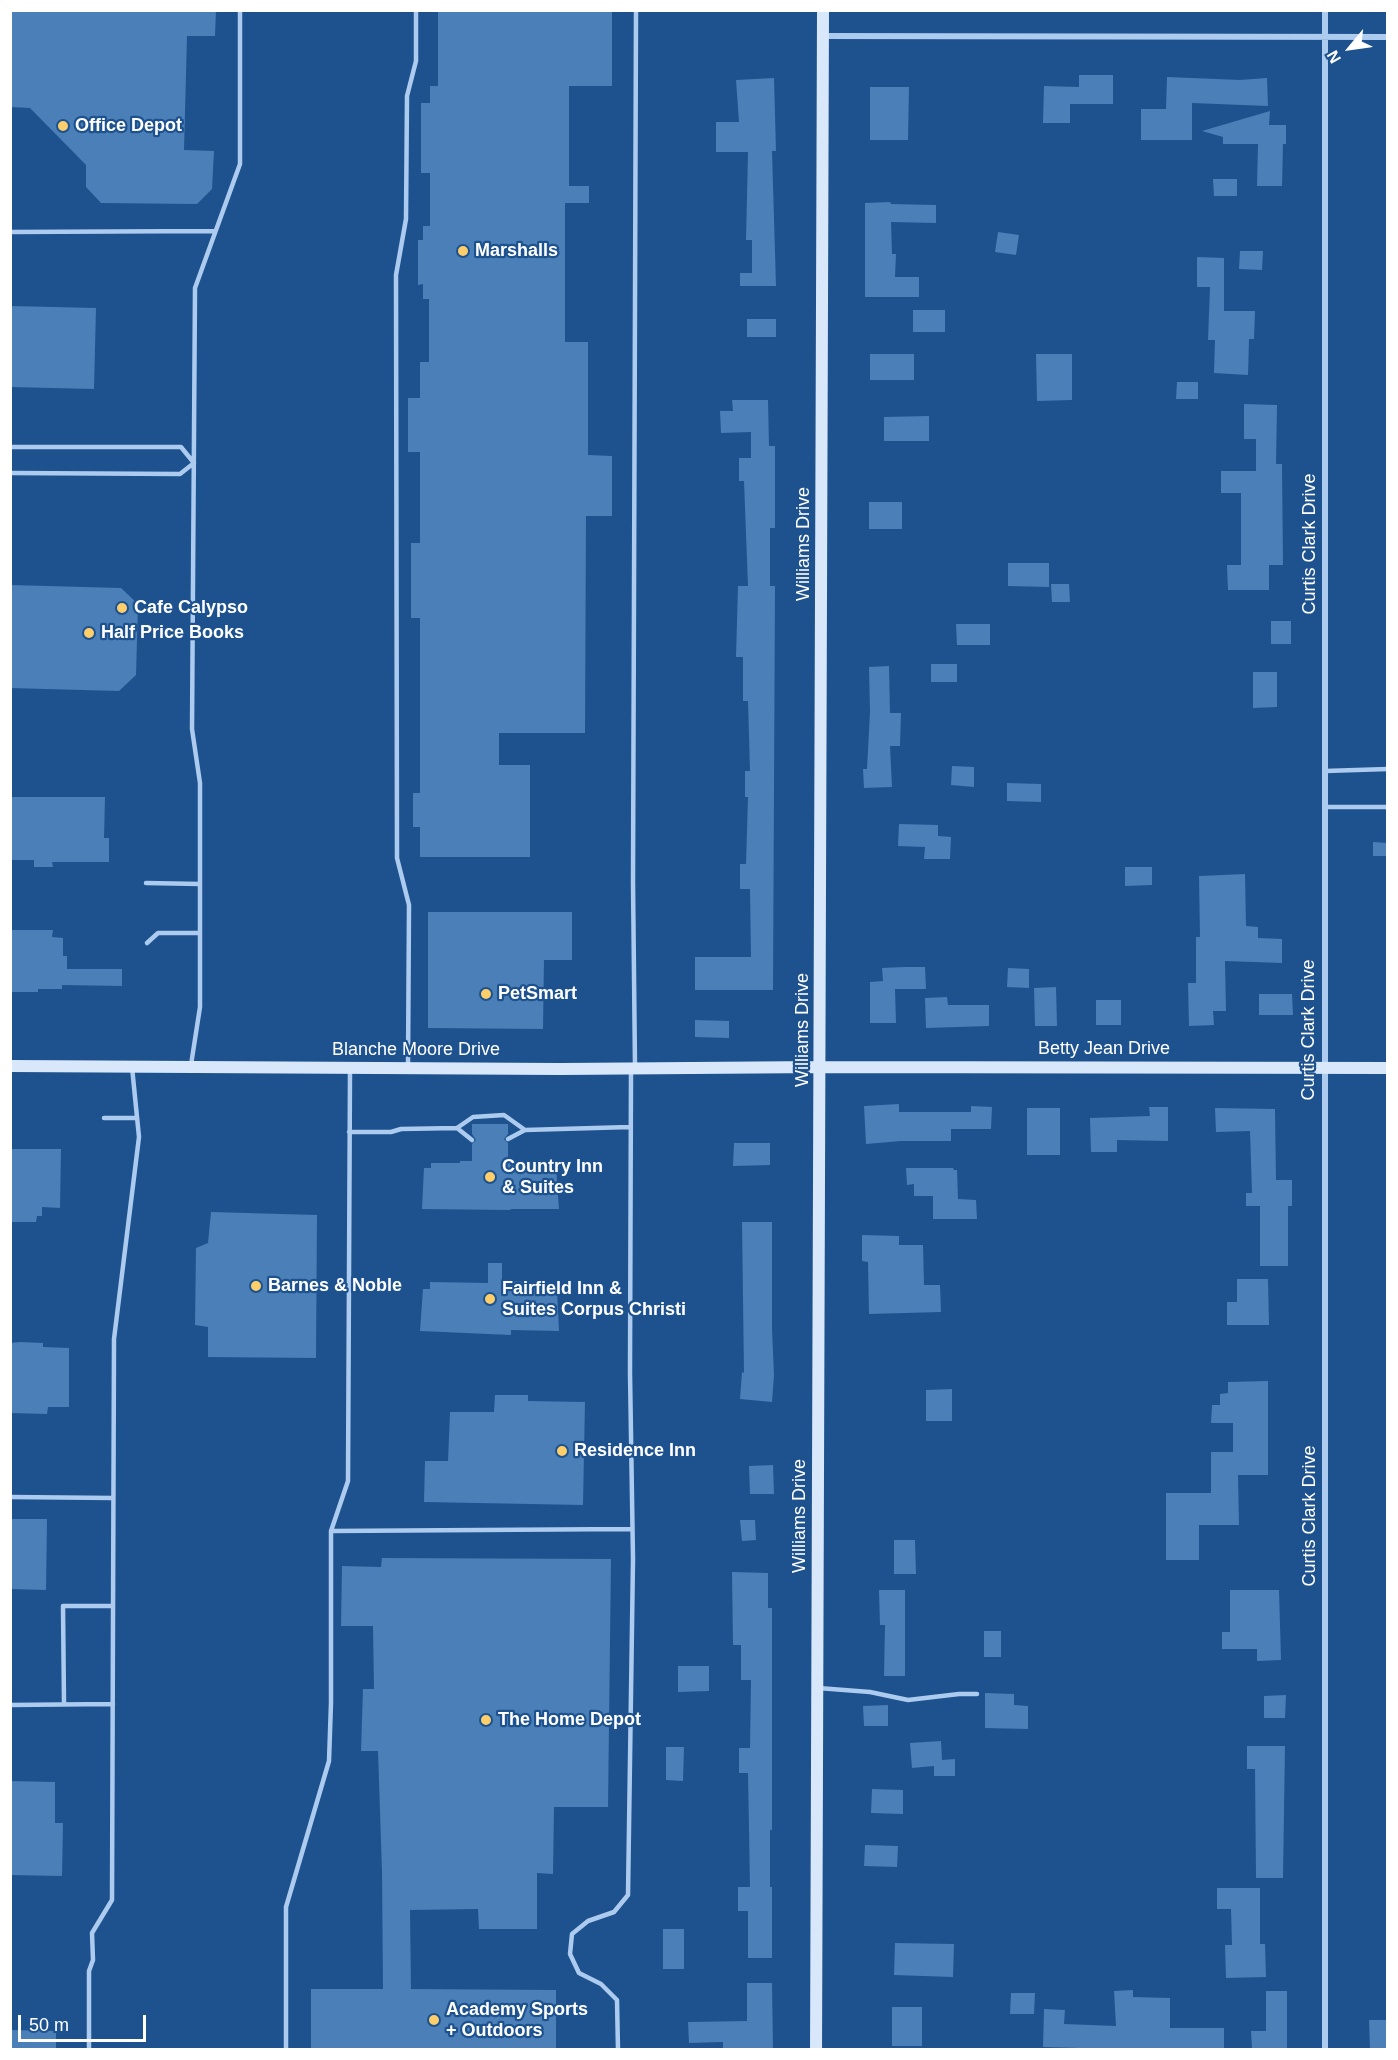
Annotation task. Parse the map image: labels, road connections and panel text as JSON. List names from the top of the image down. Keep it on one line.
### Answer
{"streets":{"street":["Williams Drive","Curtis Clark Drive","Betty Jean Drive","Blanche Moore Drive"]},"crossings":[["Williams Drive","Betty Jean Drive"],["Williams Drive","Blanche Moore Drive"],["Curtis Clark Drive","Betty Jean Drive"],["Betty Jean Drive","Blanche Moore Drive"]],"places":["Office Depot","Marshalls","Cafe Calypso","Half Price Books","PetSmart","Country Inn & Suites","Barnes & Noble","Fairfield Inn & Suites Corpus Christi","Residence Inn","The Home Depot","Academy Sports + Outdoors"],"scale_bar":"50 m","north":"bottom left"}
